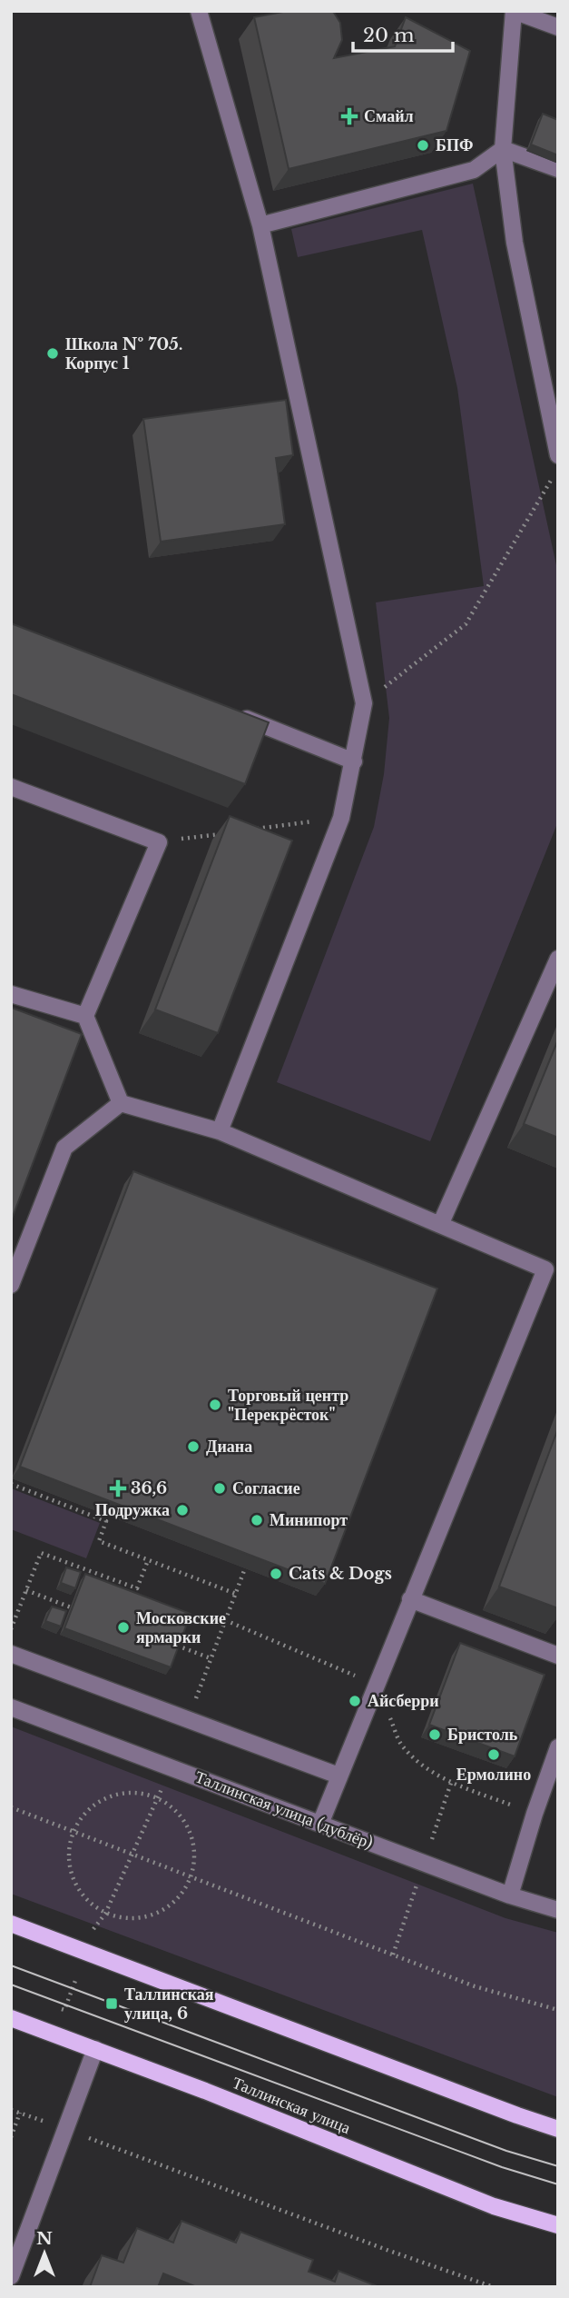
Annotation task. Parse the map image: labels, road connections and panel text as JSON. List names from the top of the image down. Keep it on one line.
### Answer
{"streets":{"main road":["Таллинская улица"],"street":["Таллинская улица (дублёр)"]},"places":{"health":["Смайл","36,6"],"other":["БПФ","Школа № 705. Корпус 1","Торговый центр \"Перекрёсток\"","Диана","Согласие","Подружка","Минипорт","Cats & Dogs","Московские ярмарки","Айсберри","Бристоль","Ермолино"],"transit":["Таллинская улица, 6"]},"scale_bar":"20 m","north":"top"}
